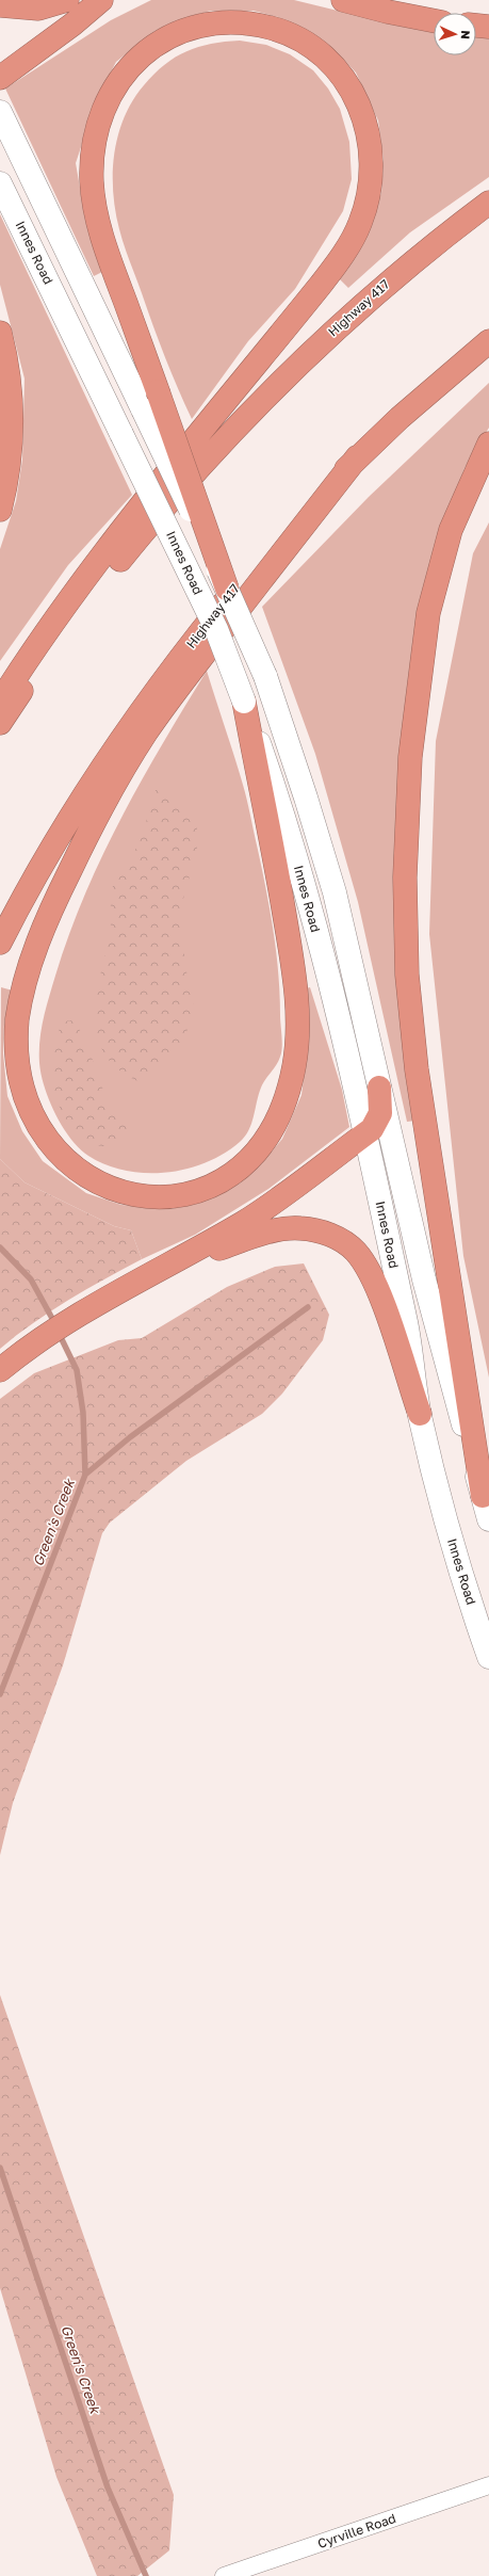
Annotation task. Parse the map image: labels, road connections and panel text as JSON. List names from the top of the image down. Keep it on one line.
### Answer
{"streets":{"highway":["Highway 417"],"main road":["Innes Road"],"street":["Cyrville Road"]},"water":["Green's Creek"],"north":"right"}
